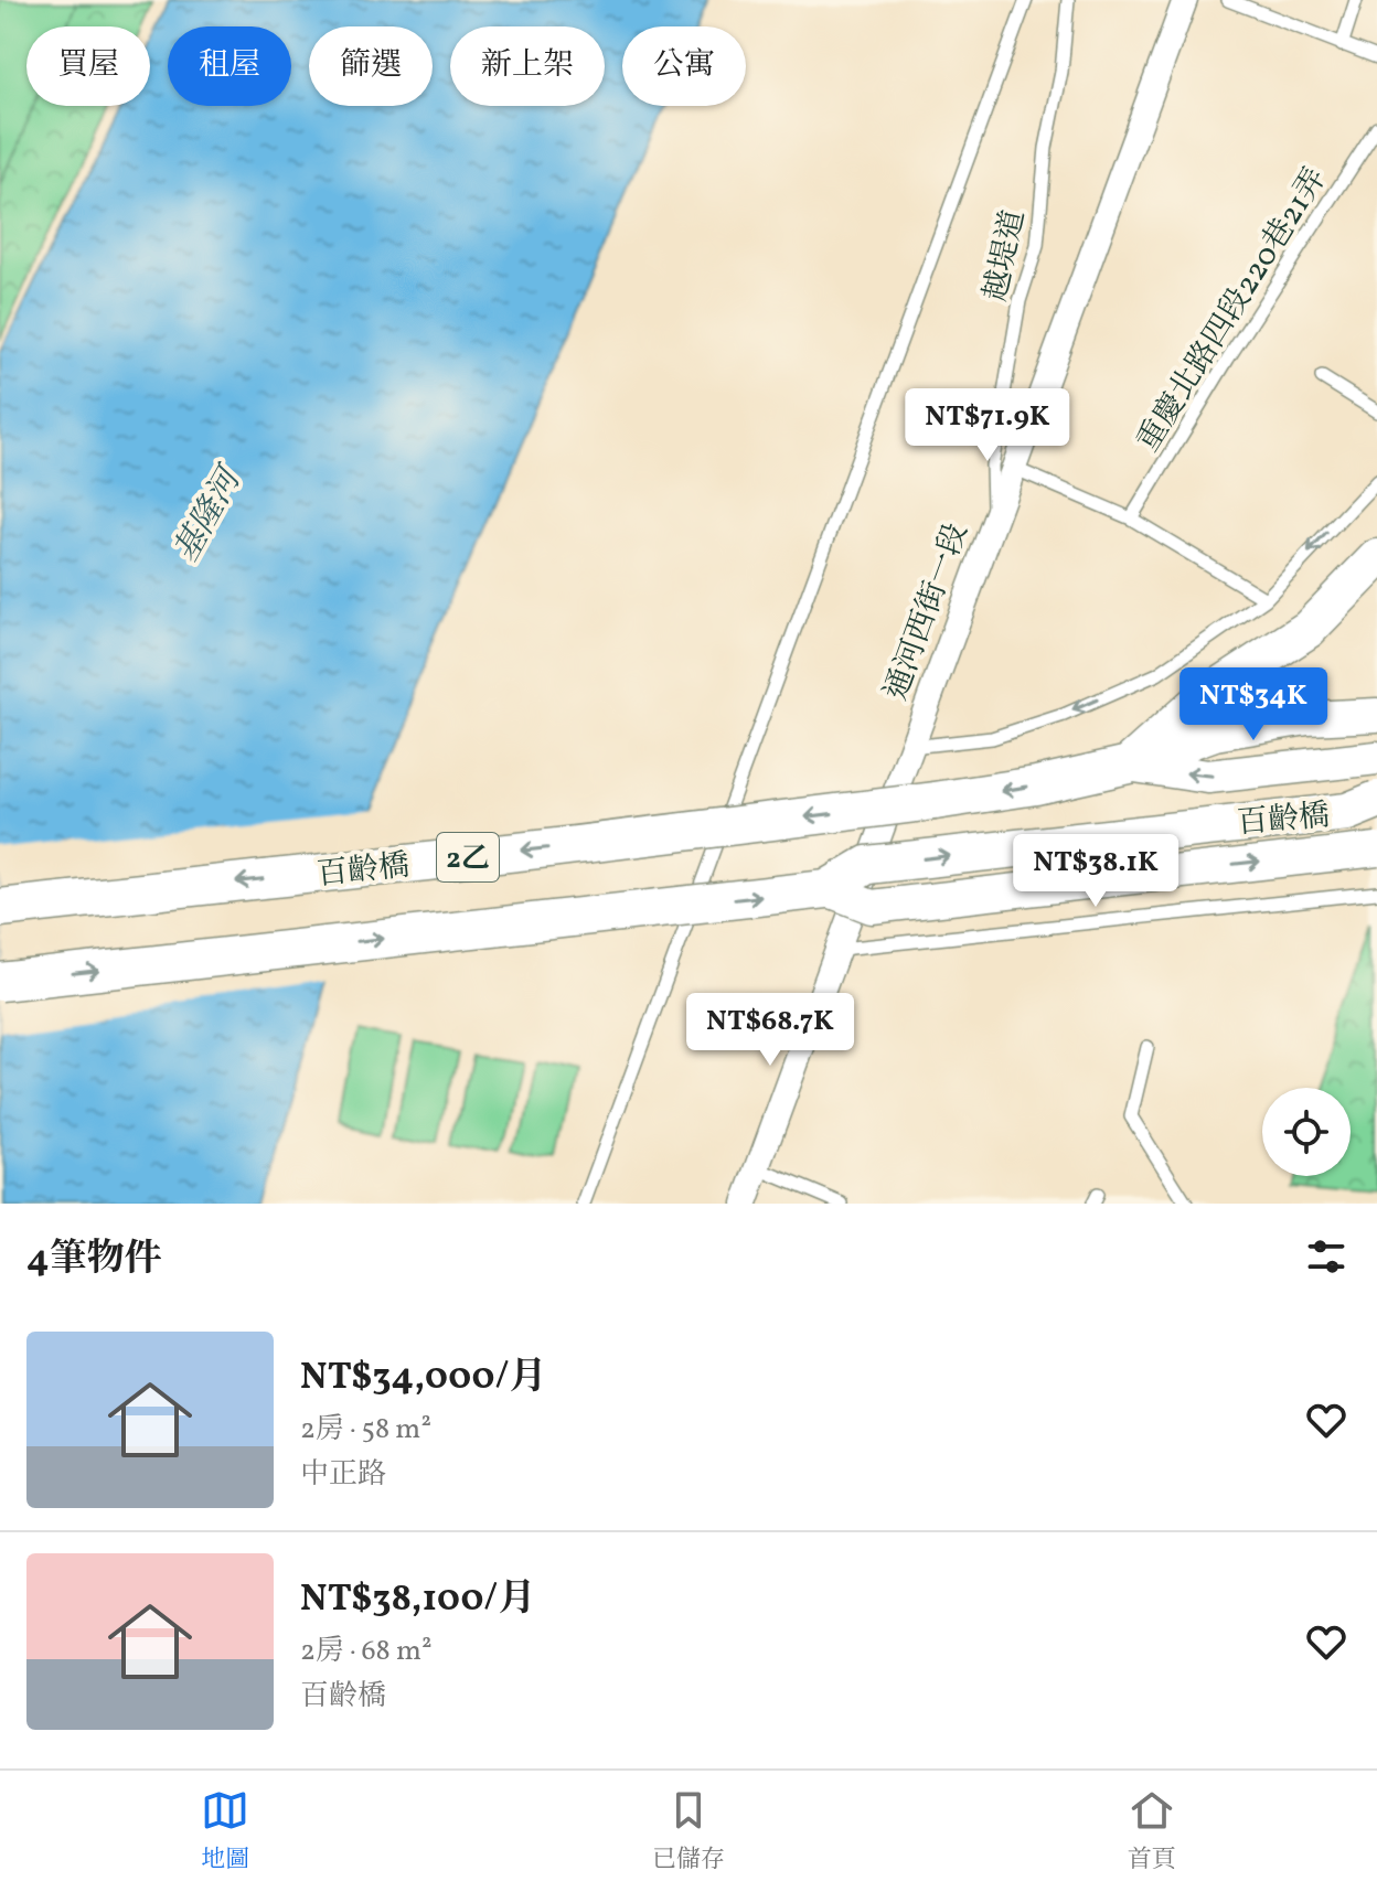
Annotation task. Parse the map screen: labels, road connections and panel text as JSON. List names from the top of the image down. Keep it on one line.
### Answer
{"streets":{"main road":["百齡橋","2乙"],"street":["通河西街一段"],"lane":["越堤道","重慶北路四段220巷21弄"]},"crossings":[["越堤道","通河西街一段"],["百齡橋","2乙"]],"water":["基隆河"],"page":{"chip":["買屋","租屋","篩選","新上架","公寓"],"price":["NT$71.9K","NT$34K","NT$38.1K","NT$68.7K"],"heading":"4筆物件","list":[{"name":"NT$34,000/月","note":"2房 · 58 m² · 中正路"},{"name":"NT$38,100/月","note":"2房 · 68 m² · 百齡橋"}],"tabs":["地圖","已儲存","首頁"]}}
